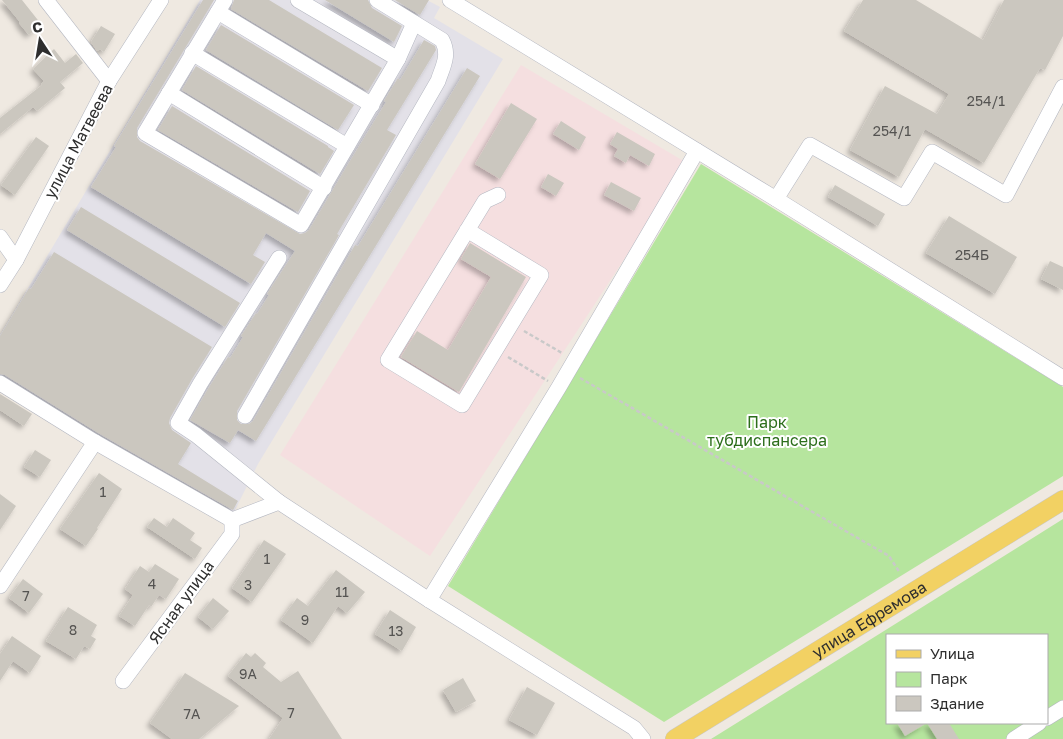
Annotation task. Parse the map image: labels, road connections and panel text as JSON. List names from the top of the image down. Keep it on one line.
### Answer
{"streets":{"main road":["улица Ефремова"],"street":["улица Матвеева","Ясная улица"]},"parks":["Парк тубдиспансера"],"house_numbers":["254/1","254/1","254Б","1","1","4","3","11","7","9","8","13","9А","7","7А"],"legend":["Улица","Парк","Здание"],"north":"top"}
